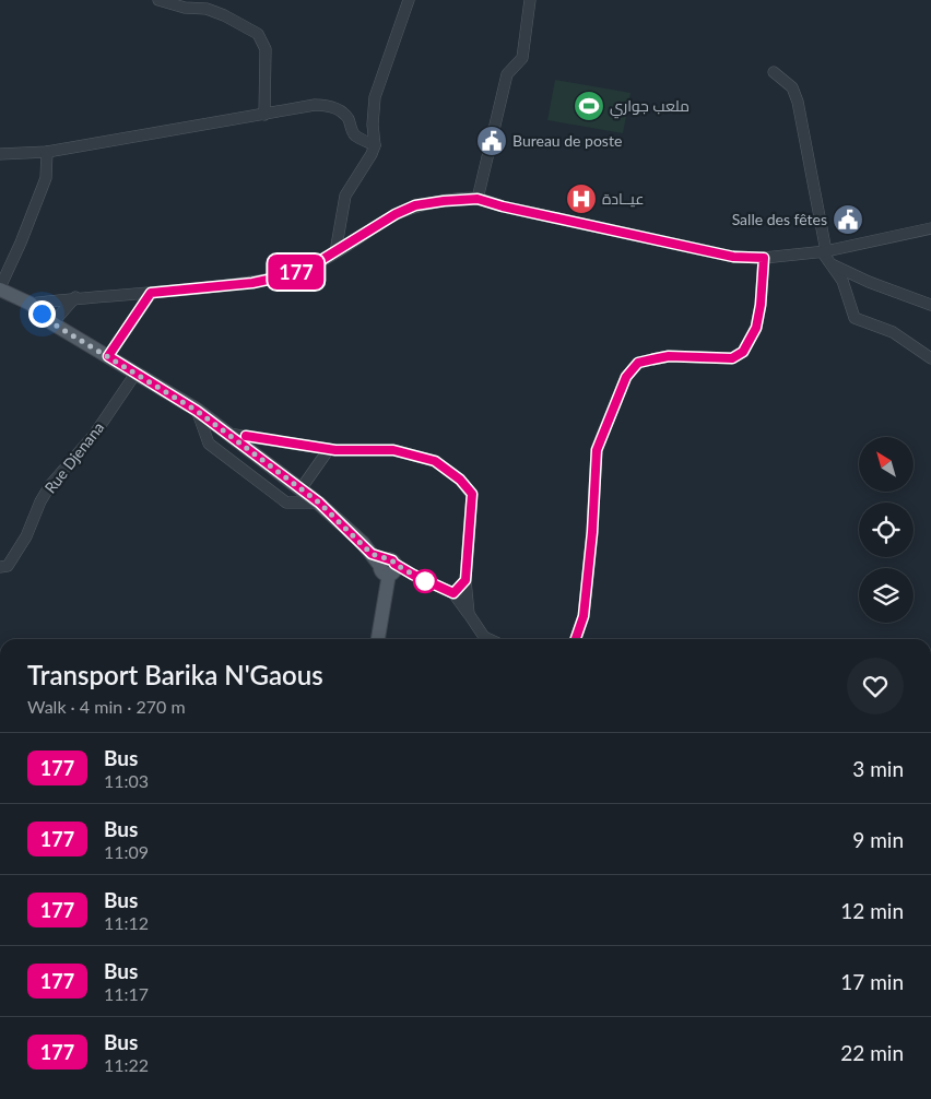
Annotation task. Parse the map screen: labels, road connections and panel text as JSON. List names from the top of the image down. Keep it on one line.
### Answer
{"streets":{"street":["Rue Djenana"]},"places":{"sports":["ملعب جواري"],"public building":["Bureau de poste","Salle des fêtes"],"hospital":["عيــادة"]},"lines":["bus line 177"],"north":"top left","page":{"on_map":"177","heading":["Transport Barika N'Gaous","Walk · 4 min · 270 m"],"list":[{"mark":"177","name":"Bus","note":"11:03","value":"3 min"},{"mark":"177","name":"Bus","note":"11:09","value":"9 min"},{"mark":"177","name":"Bus","note":"11:12","value":"12 min"},{"mark":"177","name":"Bus","note":"11:17","value":"17 min"},{"mark":"177","name":"Bus","note":"11:22","value":"22 min"}]}}
